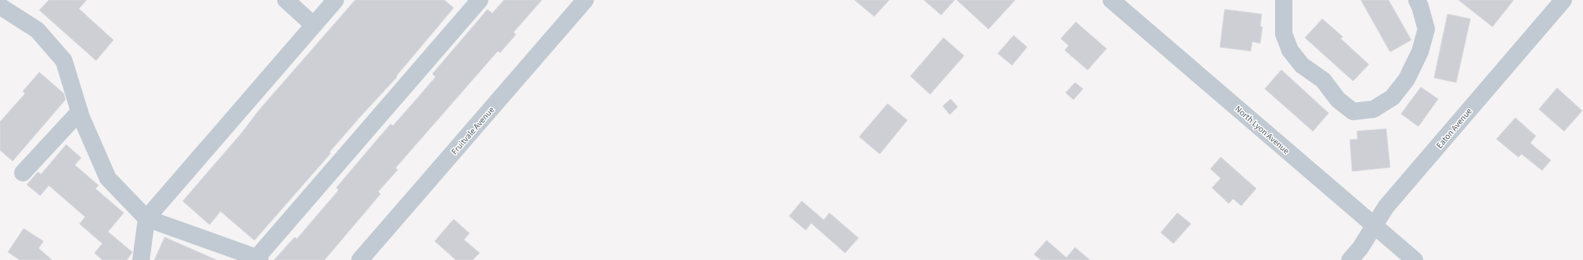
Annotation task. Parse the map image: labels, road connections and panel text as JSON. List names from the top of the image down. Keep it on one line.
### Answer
{"streets":{"street":["Eaton Avenue","North Lyon Avenue","Fruitvale Avenue"]},"crossings":[["Eaton Avenue","North Lyon Avenue"]]}
